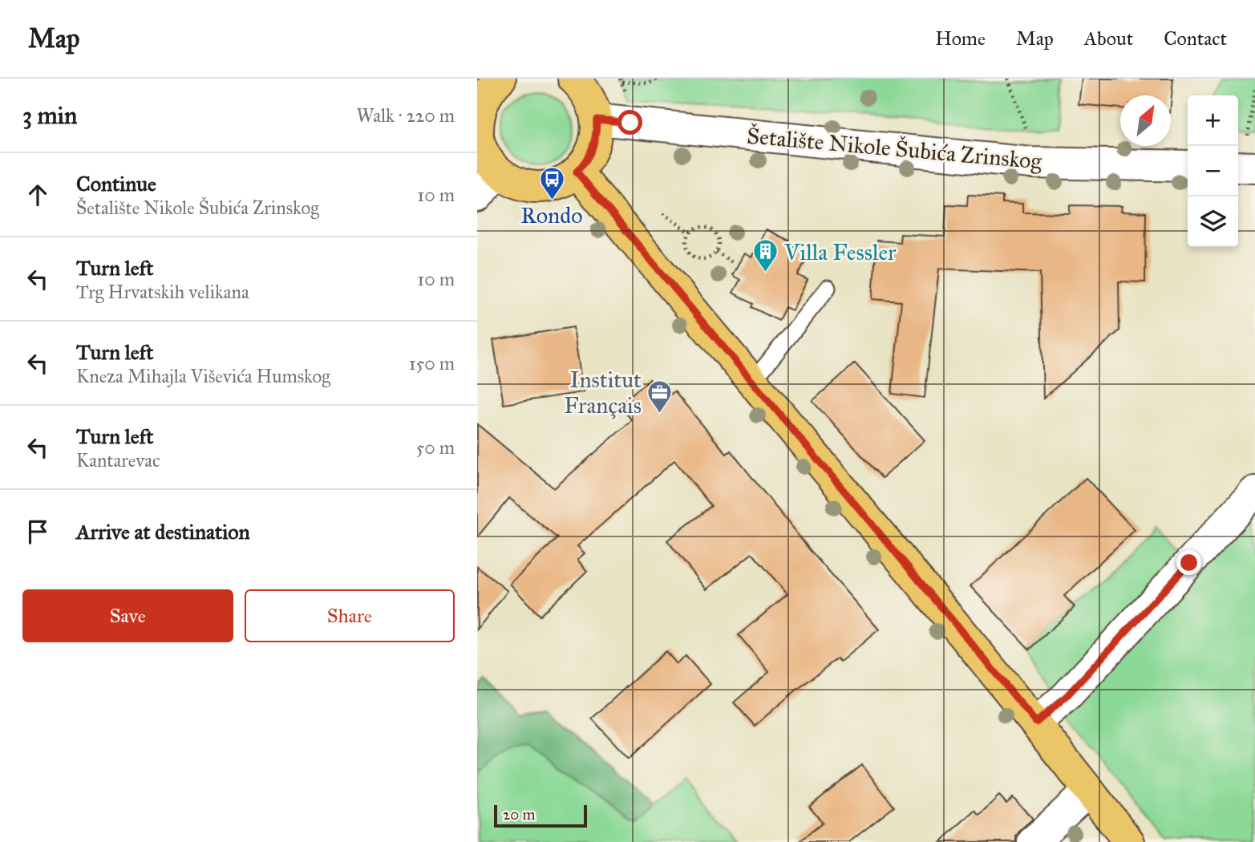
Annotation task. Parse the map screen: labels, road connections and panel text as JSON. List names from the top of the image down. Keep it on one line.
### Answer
{"streets":{"street":["Šetalište Nikole Šubića Zrinskog"]},"places":{"bus stop":["Rondo"],"building":["Villa Fessler"],"office":["Institut Français"]},"scale_bar":"20 m","north":"top right","page":{"header":"Map","nav":["Home","Map","About","Contact"],"heading":["3 min","Walk · 220 m"],"map_buttons":["+","−"],"list":[["Continue","Šetalište Nikole Šubića Zrinskog","10 m"],["Turn left","Trg Hrvatskih velikana","10 m"],["Turn left","Kneza Mihajla Viševića Humskog","150 m"],["Turn left","Kantarevac","50 m"],"Arrive at destination"],"buttons":["Save","Share"],"scale":"20 m"}}
